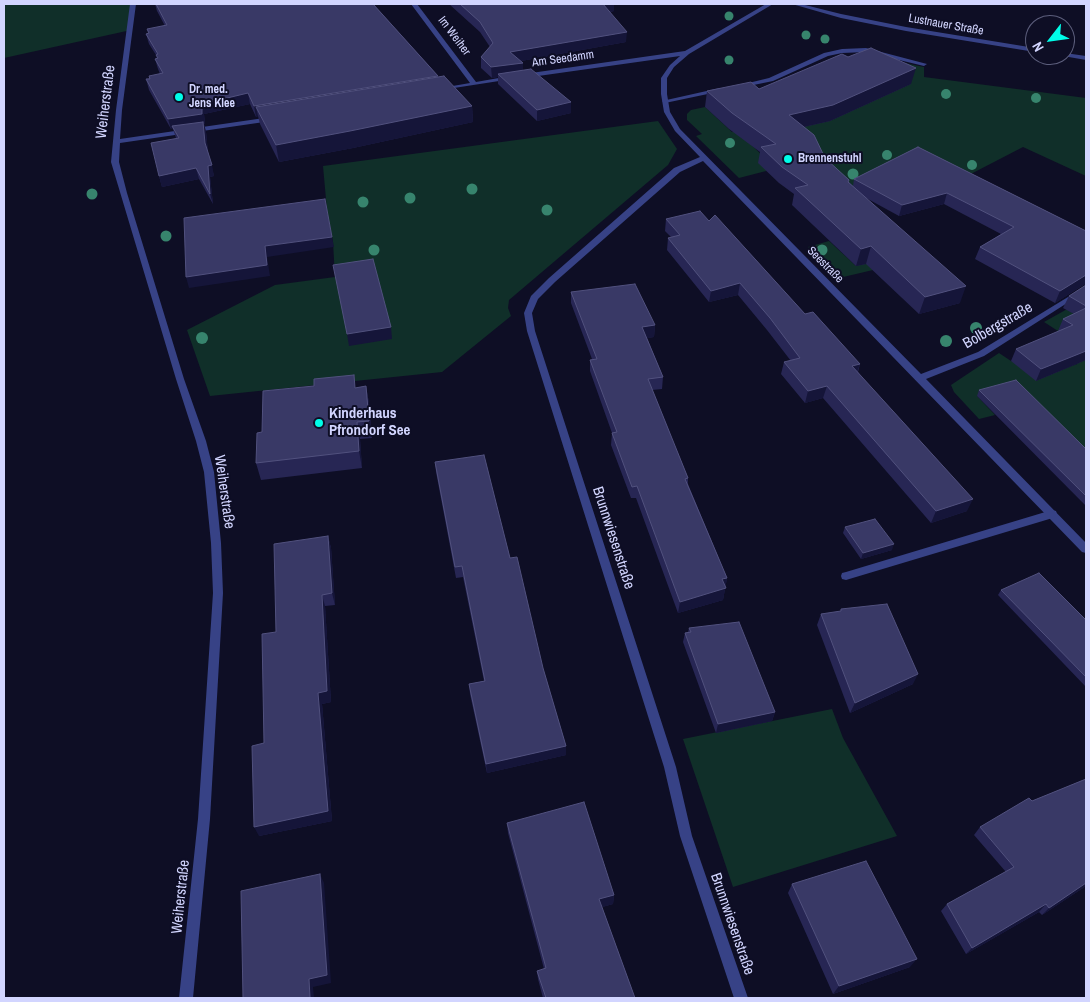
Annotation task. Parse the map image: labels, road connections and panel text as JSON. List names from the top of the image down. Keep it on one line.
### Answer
{"streets":{"street":["Lustnauer Straße","Im Weiher","Am Seedamm","Weiherstraße","Seestraße","Bolbergstraße","Brunnwiesenstraße"]},"crossings":[["Im Weiher","Am Seedamm"],["Am Seedamm","Seestraße"],["Seestraße","Bolbergstraße"],["Seestraße","Brunnwiesenstraße"]],"places":["Dr. med. Jens Klee","Brennenstuhl","Kinderhaus Pfrondorf See"],"north":"bottom left"}
